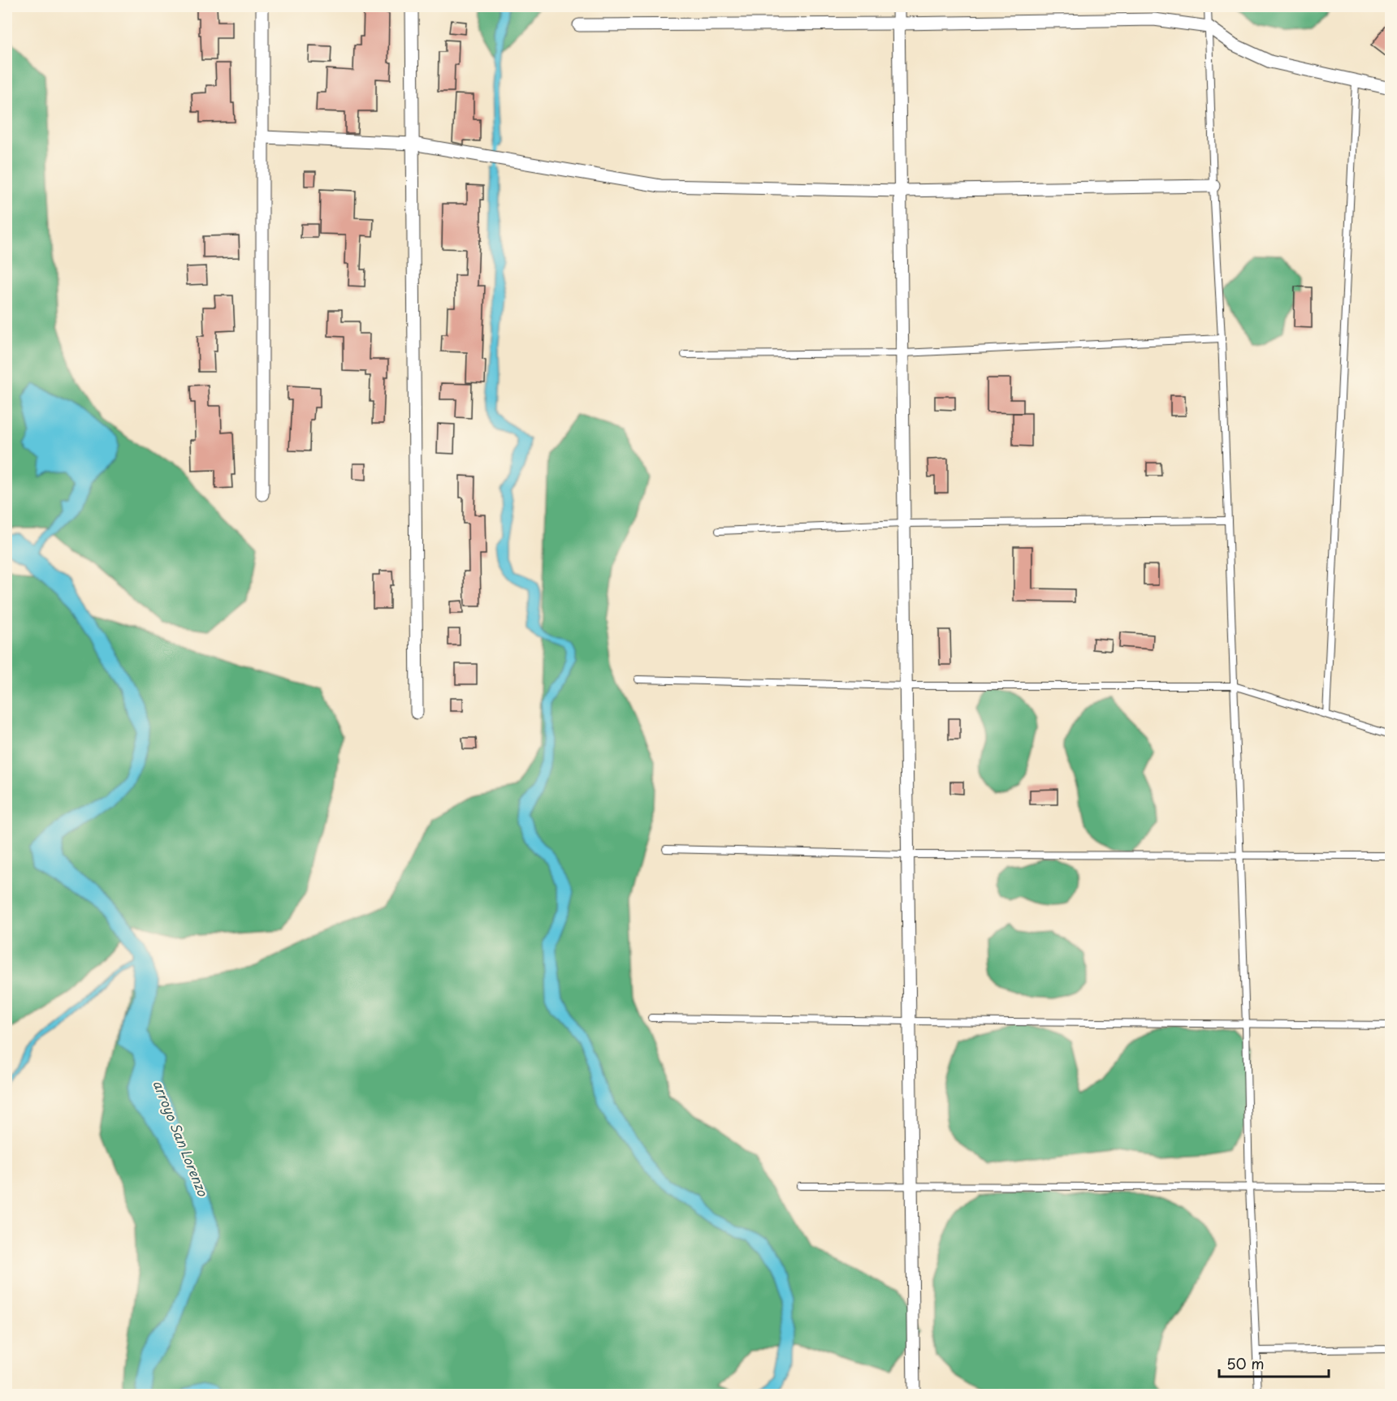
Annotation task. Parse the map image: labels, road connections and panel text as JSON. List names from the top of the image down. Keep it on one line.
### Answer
{"water":["arroyo San Lorenzo"],"scale_bar":"50 m"}
